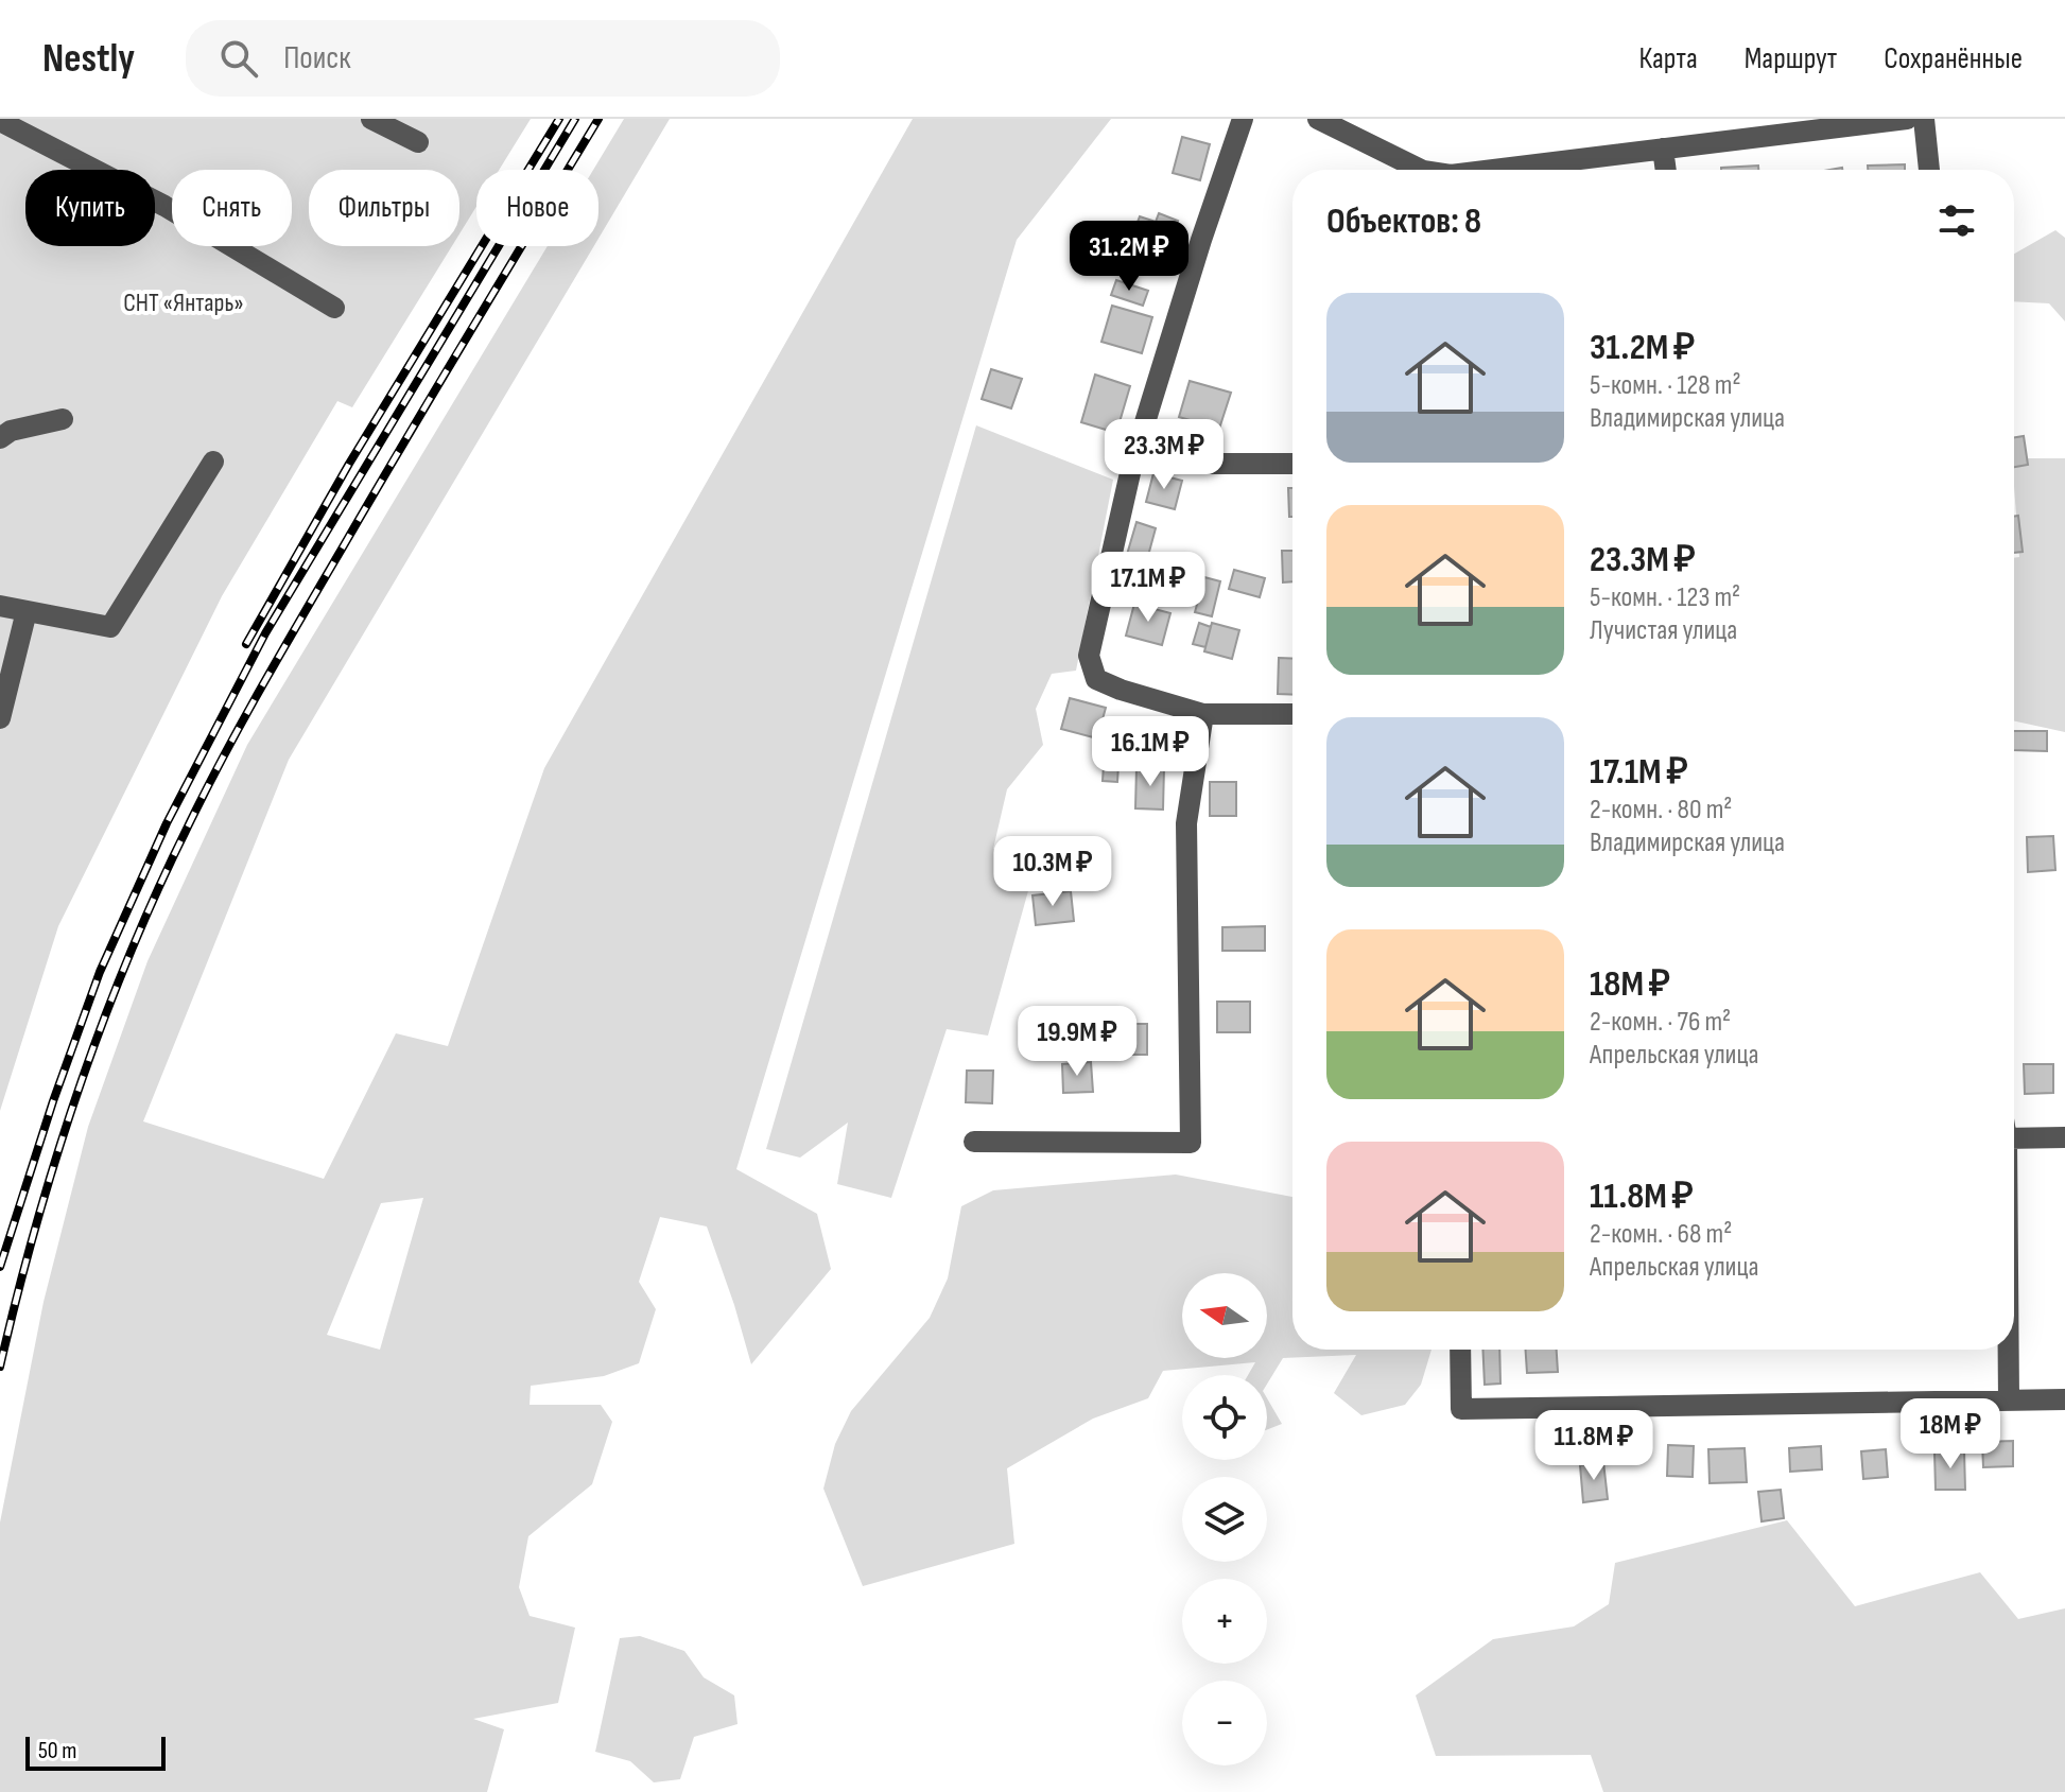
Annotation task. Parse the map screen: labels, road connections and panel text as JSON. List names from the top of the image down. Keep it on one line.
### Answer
{"parks":["СНТ «Янтарь»"],"scale_bar":"50 m","north":"left","page":{"header":"Nestly","search":"Поиск","nav":["Карта","Маршрут","Сохранённые"],"chip":["Купить","Снять","Фильтры","Новое"],"heading":"Объектов: 8","price":["31.2M ₽","23.3M ₽","17.1M ₽","16.1M ₽","10.3M ₽","19.9M ₽","18M ₽","11.8M ₽"],"list":[{"name":"31.2M ₽","note":"5-комн. · 128 m² · Владимирская улица"},{"name":"23.3M ₽","note":"5-комн. · 123 m² · Лучистая улица"},{"name":"17.1M ₽","note":"2-комн. · 80 m² · Владимирская улица"},{"name":"18M ₽","note":"2-комн. · 76 m² · Апрельская улица"},{"name":"11.8M ₽","note":"2-комн. · 68 m² · Апрельская улица"}],"map_buttons":["+","−"],"scale":"50 m"}}
